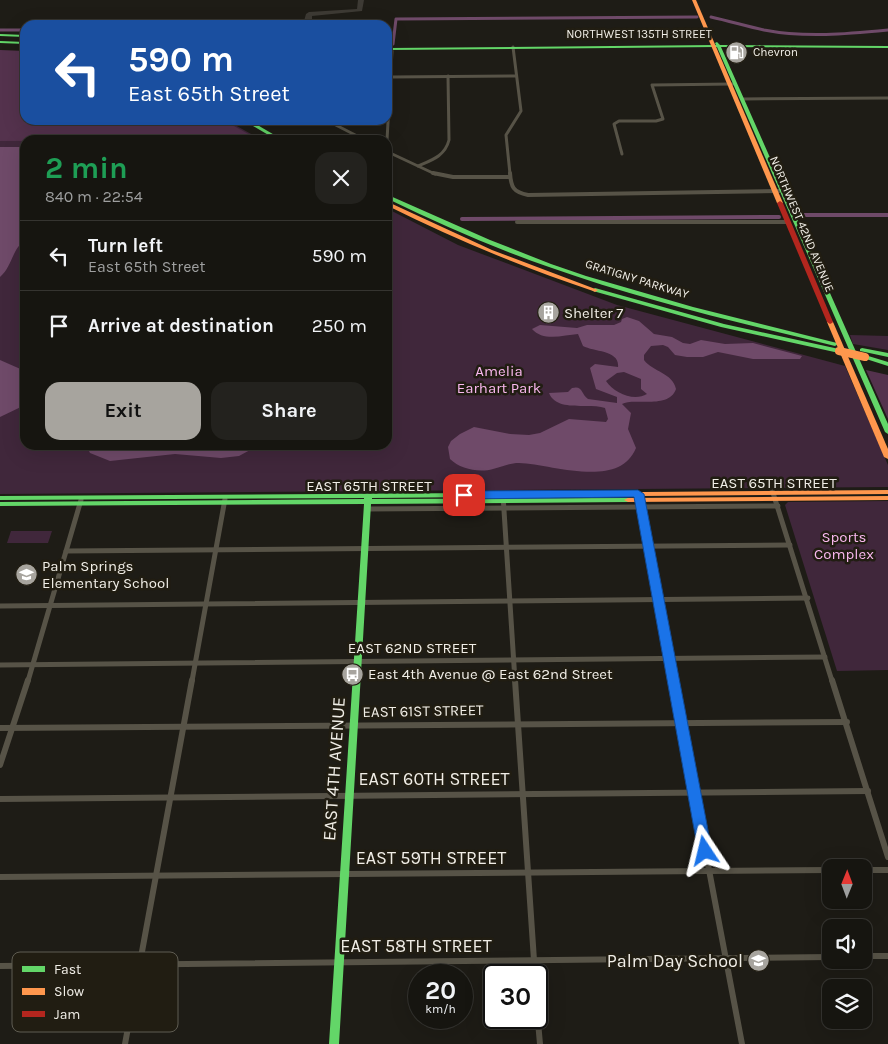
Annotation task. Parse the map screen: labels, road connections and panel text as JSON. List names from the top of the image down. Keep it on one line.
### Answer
{"streets":{"main road":["NORTHWEST 135TH STREET","NORTHWEST 42ND AVENUE","GRATIGNY PARKWAY","EAST 65TH STREET","EAST 4TH AVENUE"],"street":["EAST 62ND STREET","EAST 61ST STREET","EAST 60TH STREET","EAST 59TH STREET","EAST 58TH STREET"]},"crossings":[["NORTHWEST 135TH STREET","NORTHWEST 42ND AVENUE"],["EAST 65TH STREET","EAST 4TH AVENUE"],["EAST 62ND STREET","EAST 4TH AVENUE"],["EAST 61ST STREET","EAST 4TH AVENUE"],["EAST 4TH AVENUE","EAST 60TH STREET"],["EAST 4TH AVENUE","EAST 59TH STREET"],["EAST 4TH AVENUE","EAST 58TH STREET"]],"parks":["Amelia Earhart Park","Sports Complex"],"places":{"fuel station":["Chevron"],"building":["Shelter 7"],"school or university":["Palm Springs Elementary School","Palm Day School"],"bus stop":["East 4th Avenue @ East 62nd Street"]},"legend":["Fast","Slow","Jam"],"north":"top","page":{"turn":["590 m","East 65th Street"],"heading":["2 min","840 m · 22:54"],"list":[{"name":"Turn left","note":"East 65th Street","value":"590 m"},{"name":"Arrive at destination","value":"250 m"}],"buttons":["Exit","Share"],"speed":"20 km/h","limit":"30"}}
